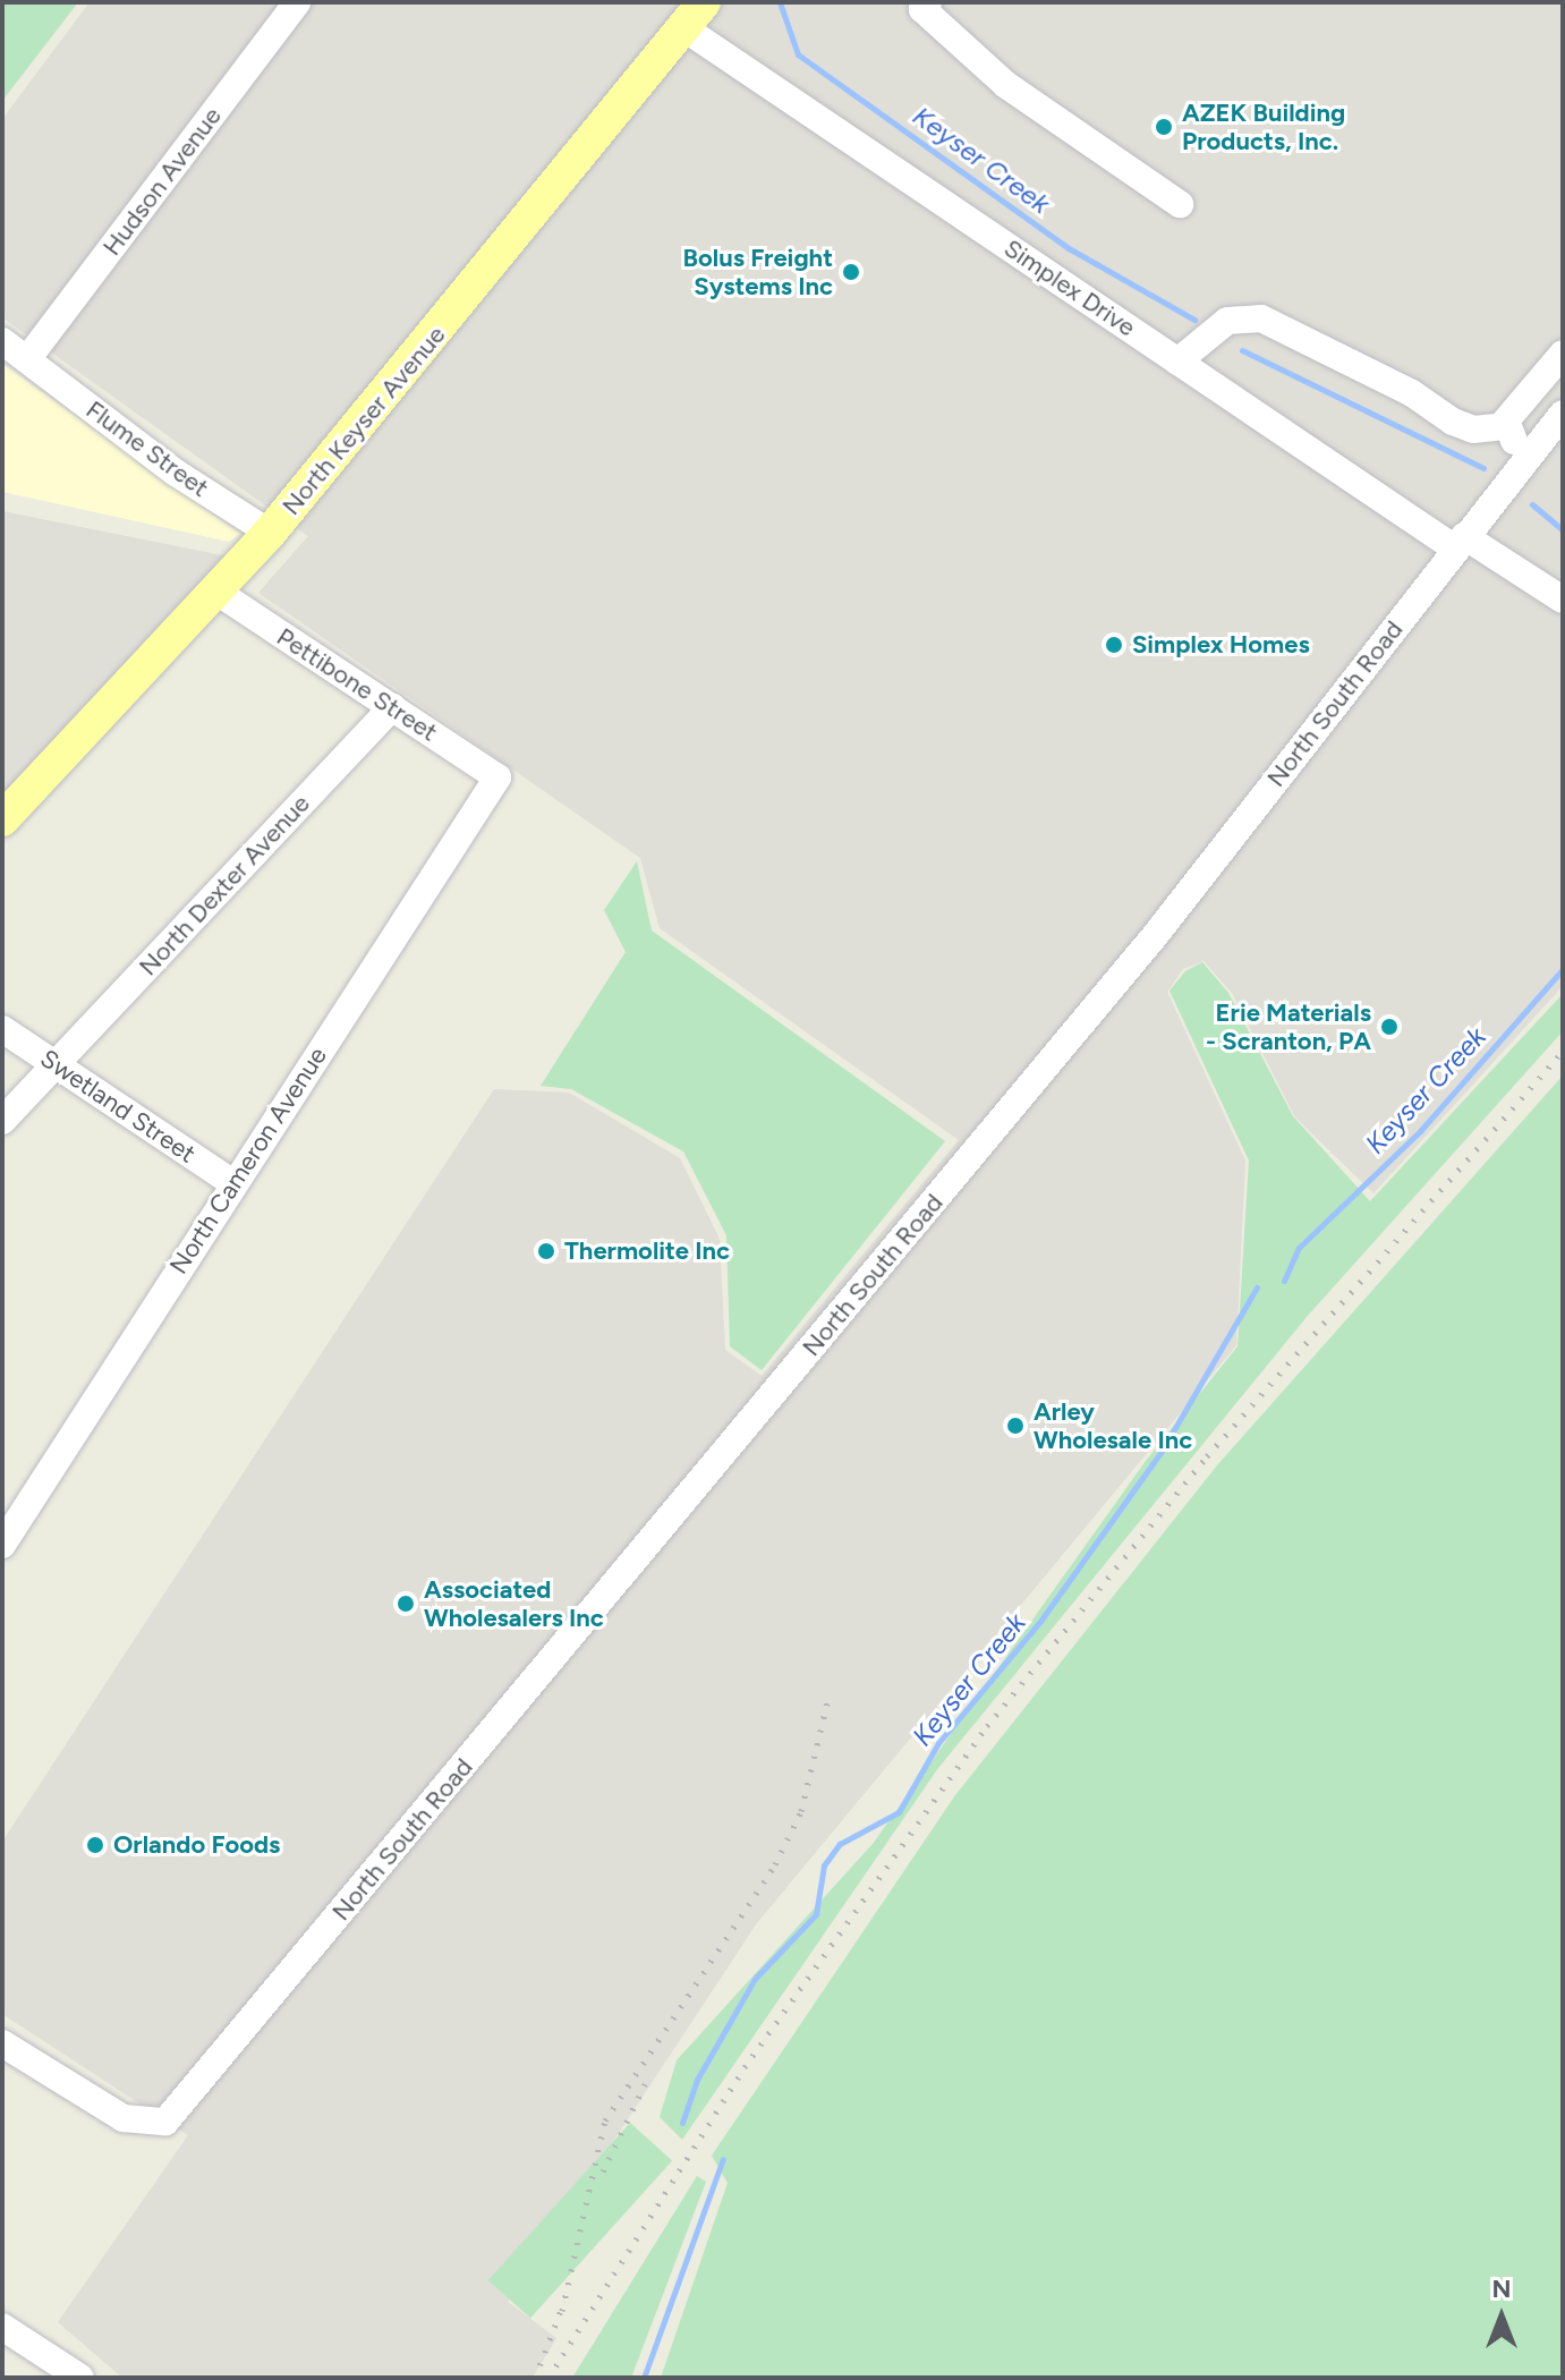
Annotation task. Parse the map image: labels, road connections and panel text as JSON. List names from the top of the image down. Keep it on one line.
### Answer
{"streets":{"main road":["North Keyser Avenue"],"street":["Hudson Avenue","Simplex Drive","Flume Street","Pettibone Street","North South Road","North Dexter Avenue","Swetland Street","North Cameron Avenue"]},"crossings":[["Hudson Avenue","Flume Street"],["Simplex Drive","North Keyser Avenue"],["Simplex Drive","North South Road"],["North Keyser Avenue","Flume Street"],["North Keyser Avenue","Pettibone Street"],["Pettibone Street","North Dexter Avenue"],["Pettibone Street","North Cameron Avenue"],["North Dexter Avenue","Swetland Street"],["Swetland Street","North Cameron Avenue"]],"water":["Keyser Creek"],"places":["AZEK Building Products, Inc.","Bolus Freight Systems Inc","Simplex Homes","Erie Materials - Scranton, PA","Thermolite Inc","Arley Wholesale Inc","Associated Wholesalers Inc","Orlando Foods"],"north":"top"}
